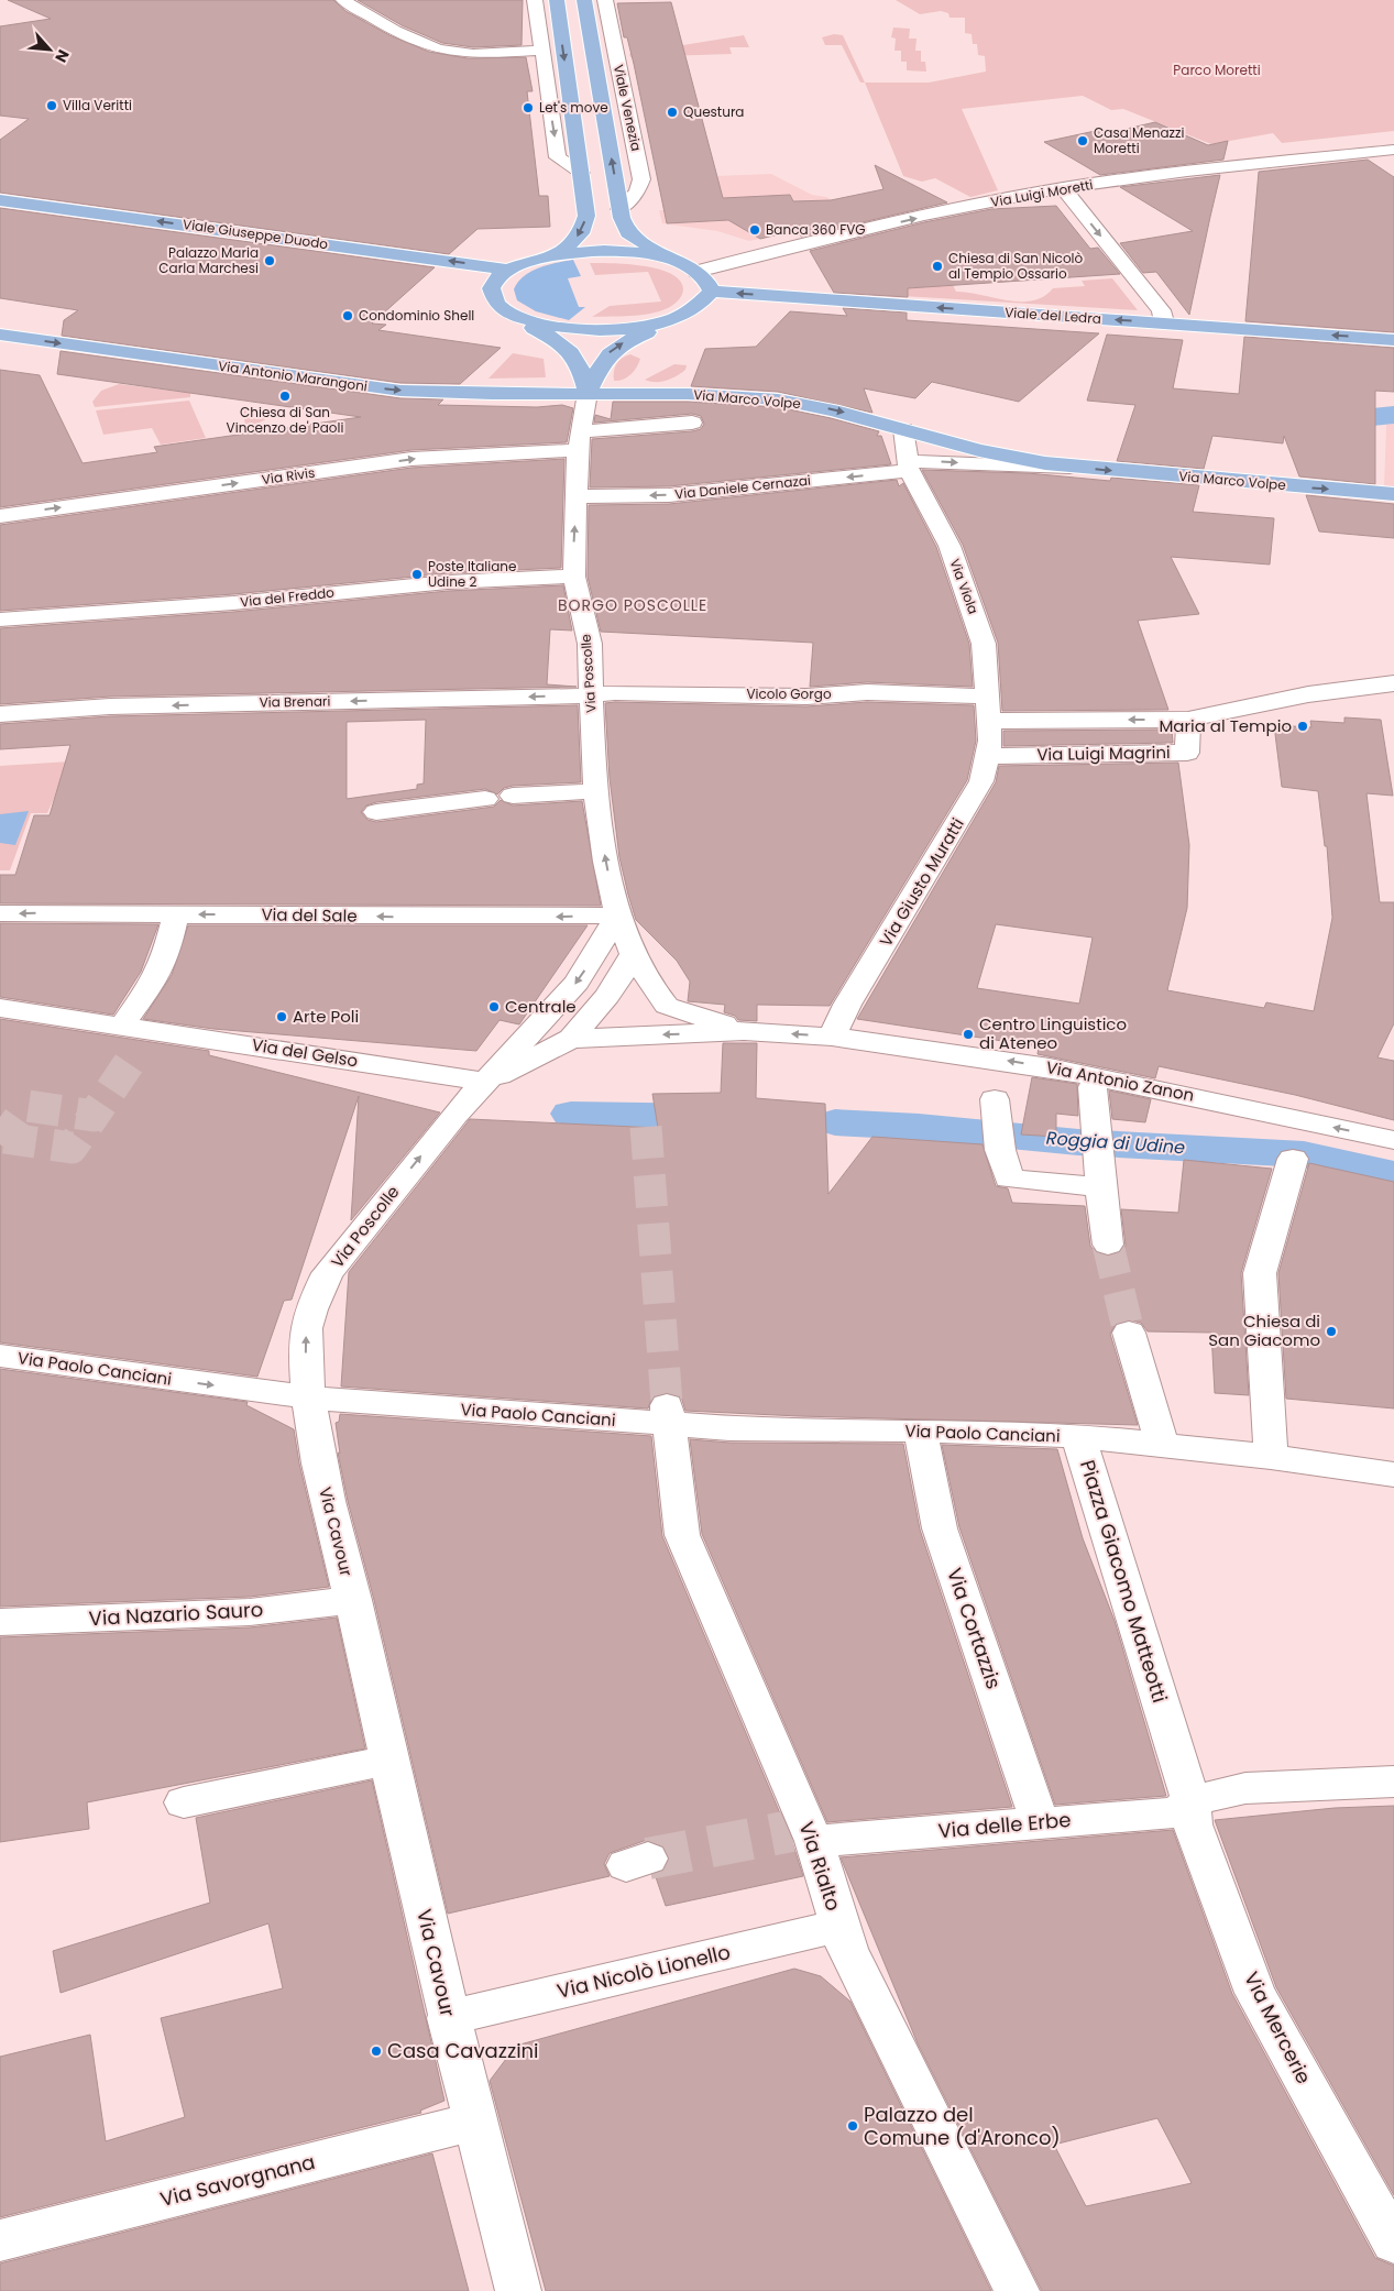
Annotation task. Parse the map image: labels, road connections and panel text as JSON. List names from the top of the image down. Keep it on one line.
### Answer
{"streets":{"main road":["Viale Venezia","Viale Giuseppe Duodo","Viale del Ledra","Via Antonio Marangoni","Via Marco Volpe"],"street":["Via Luigi Moretti","Via Rivis","Via Daniele Cernazai","Via Viola","Via del Freddo","Via Poscolle","Vicolo Gorgo","Via Brenari","Via Luigi Magrini","Via Giusto Muratti","Via del Sale","Via del Gelso","Via Antonio Zanon","Via Paolo Canciani","Via Cavour","Piazza Giacomo Matteotti","Via Nazario Sauro","Via Cortazzis","Via delle Erbe","Via Rialto","Via Nicolò Lionello","Via Mercerie","Via Savorgnana"]},"crossings":[["Viale Venezia","Via Luigi Moretti"],["Via Antonio Marangoni","Via Marco Volpe"],["Via Antonio Marangoni","Via Poscolle"],["Via Marco Volpe","Via Daniele Cernazai"],["Via Marco Volpe","Via Viola"],["Via Marco Volpe","Via Poscolle"],["Via Rivis","Via Poscolle"],["Via Daniele Cernazai","Via Viola"],["Via Daniele Cernazai","Via Poscolle"],["Via Viola","Vicolo Gorgo"],["Via Viola","Via Luigi Magrini"],["Via Viola","Via Giusto Muratti"],["Via del Freddo","Via Poscolle"],["Via Poscolle","Vicolo Gorgo"],["Via Poscolle","Via Brenari"],["Via Poscolle","Via del Sale"],["Via Poscolle","Via del Gelso"],["Via Poscolle","Via Antonio Zanon"],["Via Poscolle","Via Paolo Canciani"],["Via Poscolle","Via Cavour"],["Vicolo Gorgo","Via Brenari"],["Vicolo Gorgo","Via Luigi Magrini"],["Vicolo Gorgo","Via Giusto Muratti"],["Via Luigi Magrini","Via Giusto Muratti"],["Via Giusto Muratti","Via Antonio Zanon"],["Via Paolo Canciani","Via Cavour"],["Via Paolo Canciani","Piazza Giacomo Matteotti"],["Via Paolo Canciani","Via Cortazzis"],["Via Paolo Canciani","Via Rialto"],["Via Cavour","Via Nazario Sauro"],["Via Cavour","Via Nicolò Lionello"],["Via Cavour","Via Savorgnana"],["Piazza Giacomo Matteotti","Via delle Erbe"],["Piazza Giacomo Matteotti","Via Mercerie"],["Via Cortazzis","Via delle Erbe"],["Via delle Erbe","Via Rialto"],["Via delle Erbe","Via Mercerie"],["Via Rialto","Via Nicolò Lionello"]],"one_way":["Via Luigi Moretti","Viale Giuseppe Duodo","Viale del Ledra","Via Antonio Marangoni","Via Rivis","Via Antonio Zanon"],"districts":["BORGO POSCOLLE"],"water":["Roggia di Udine"],"parks":["Parco Moretti"],"places":["Villa Veritti","Let's move","Questura","Casa Menazzi Moretti","Banca 360 FVG","Palazzo Maria Carla Marchesi","Chiesa di San Nicolò al Tempio Ossario","Condominio Shell","Chiesa di San Vincenzo de' Paoli","Poste Italiane Udine 2","Maria al Tempio","Centrale","Arte Poli","Centro Linguistico di Ateneo","Chiesa di San Giacomo","Casa Cavazzini","Palazzo del Comune (d'Aronco)"],"north":"bottom right"}
